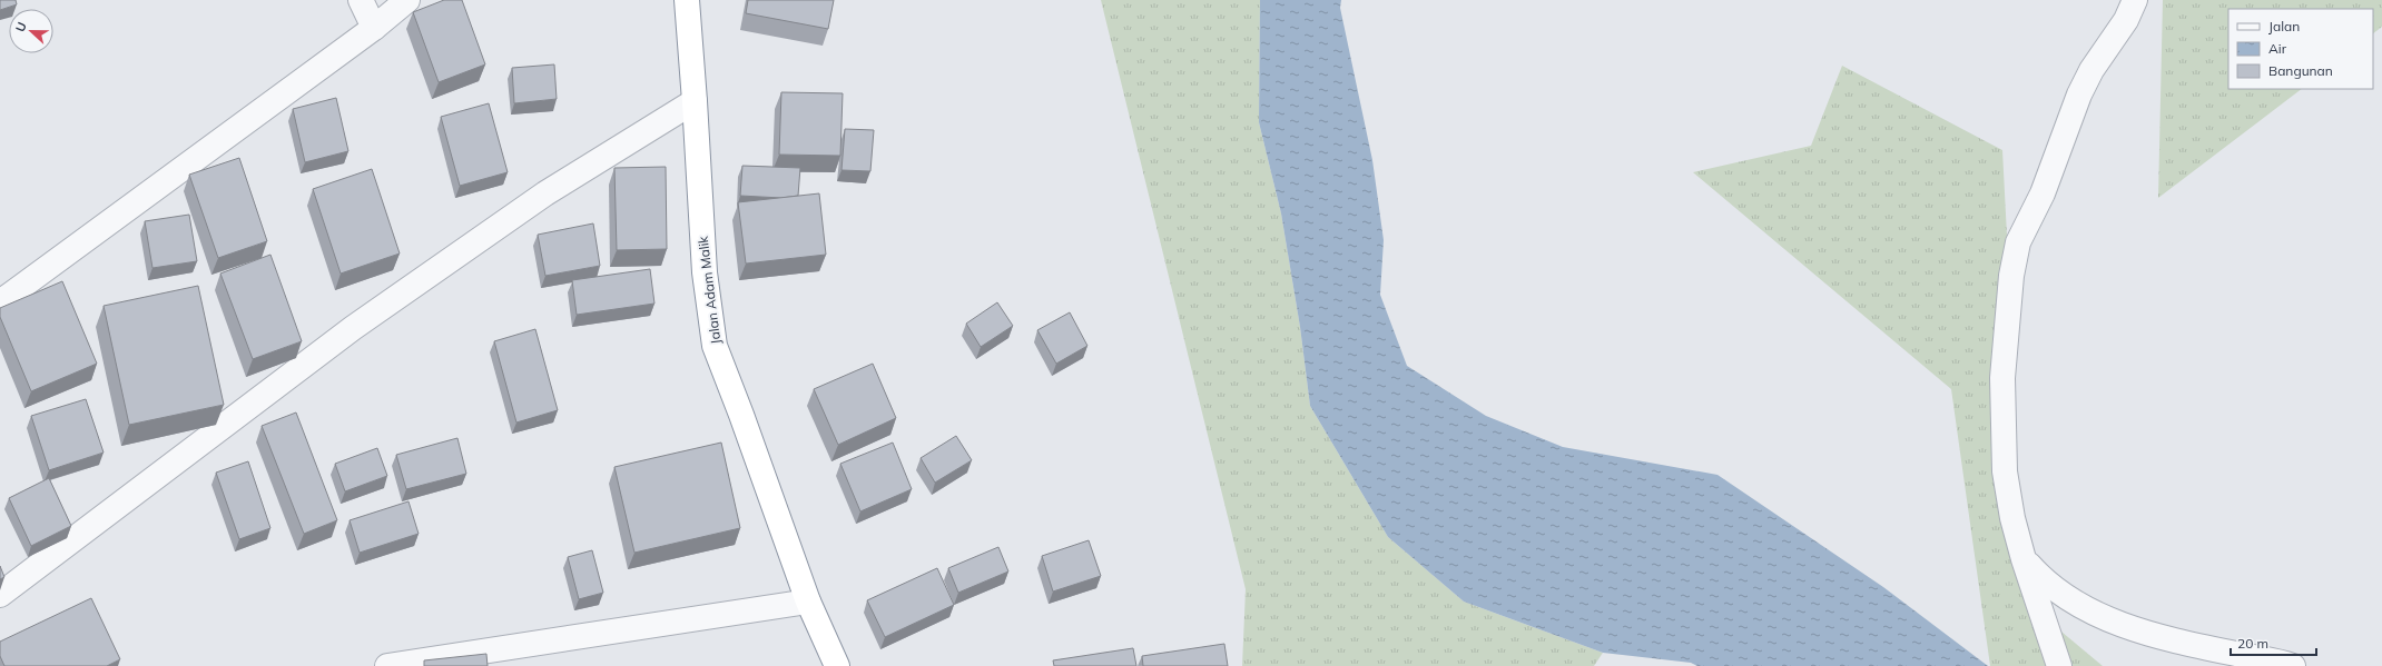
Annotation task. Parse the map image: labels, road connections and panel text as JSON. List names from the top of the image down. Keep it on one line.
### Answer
{"streets":{"highway":["Jalan Adam Malik"]},"legend":["Jalan","Air","Bangunan"],"scale_bar":"20 m","north":"left"}
